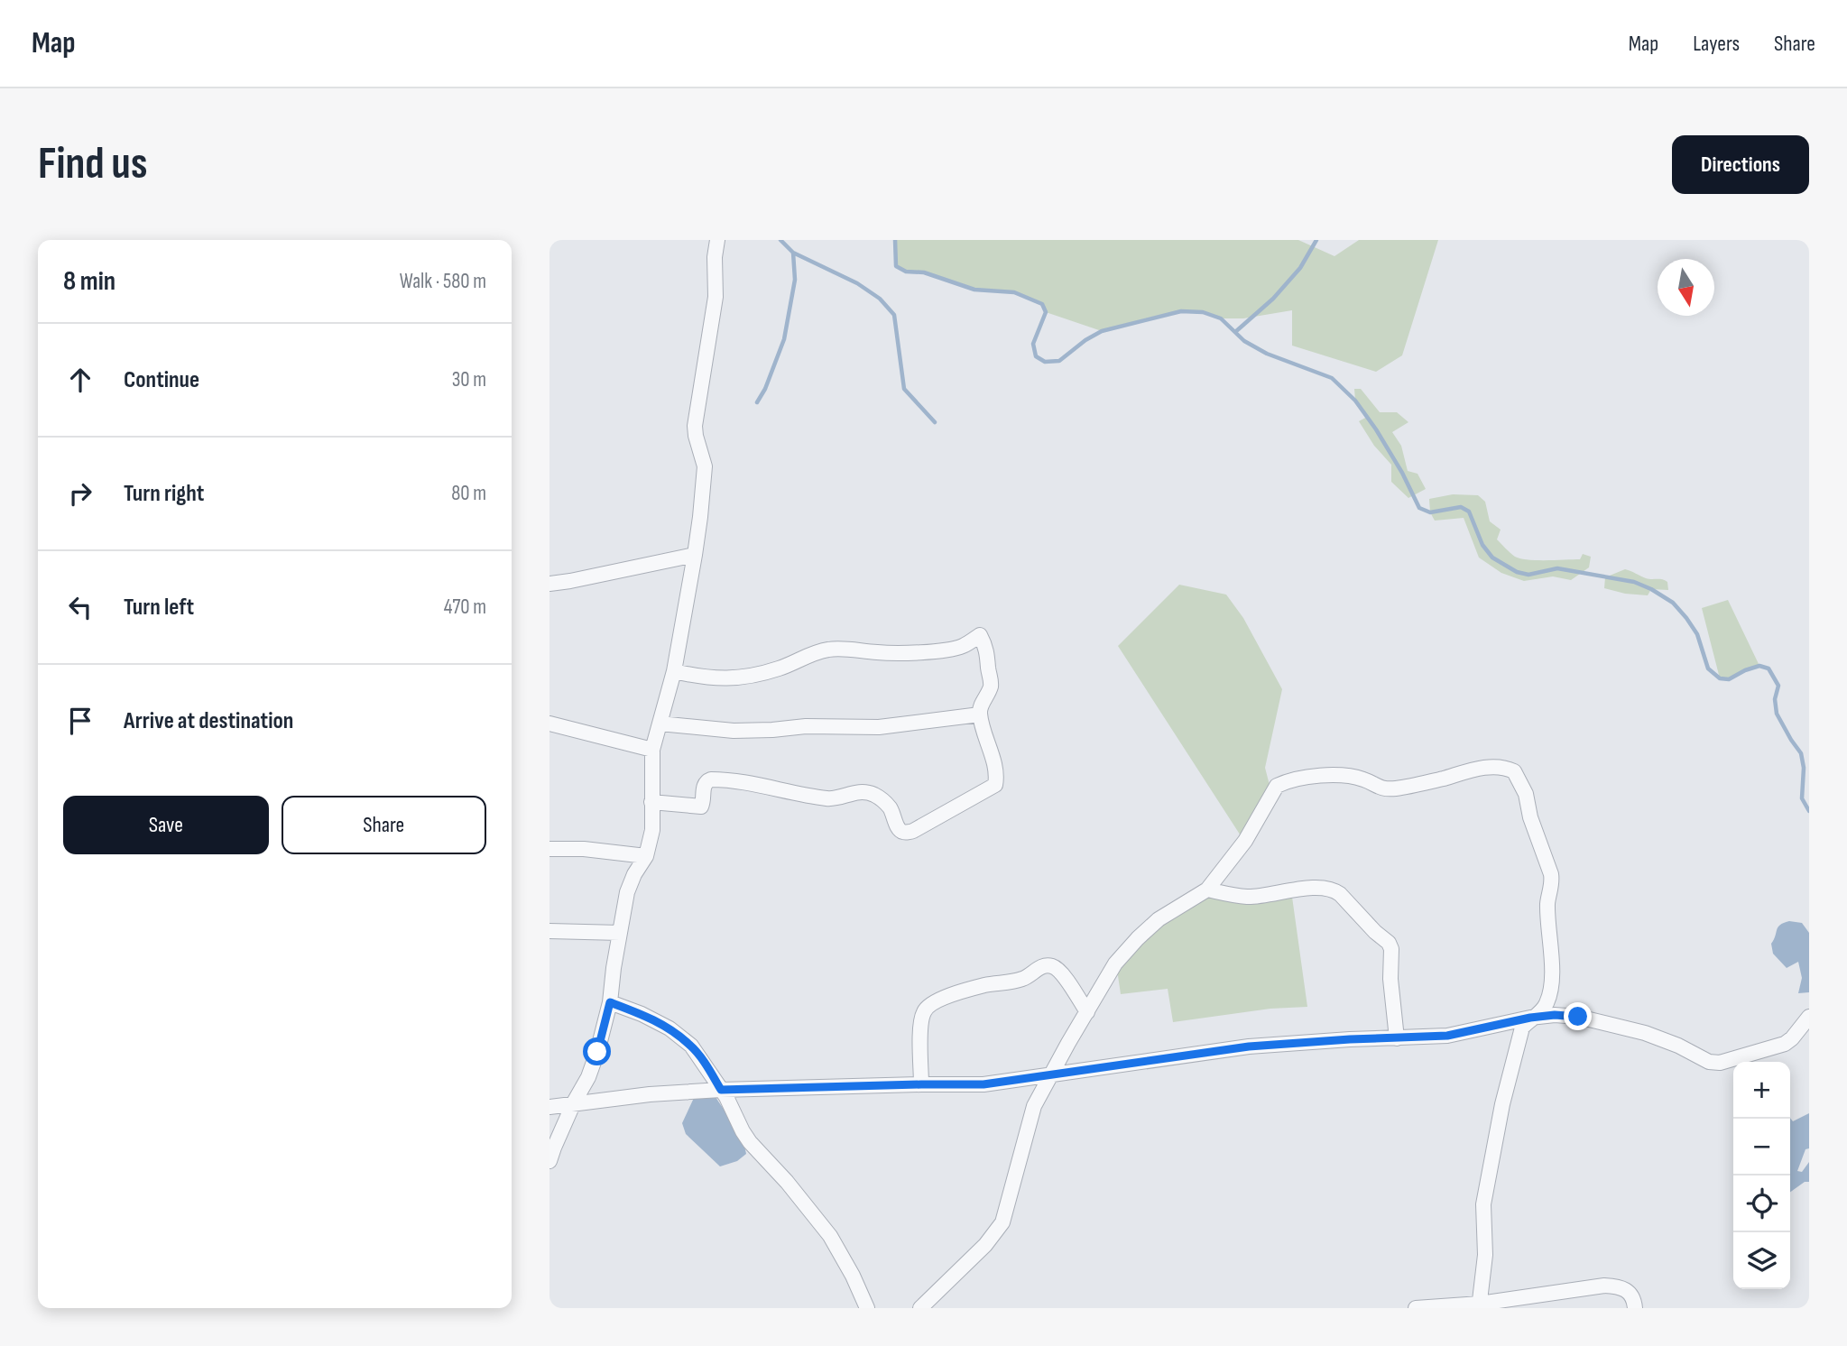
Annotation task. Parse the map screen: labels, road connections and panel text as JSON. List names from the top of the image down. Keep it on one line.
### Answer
{"north":"bottom","page":{"header":"Map","nav":["Map","Layers","Share"],"buttons":["Directions",["Save","Share"]],"title":"Find us","heading":["8 min","Walk · 580 m"],"list":[["Continue","30 m"],["Turn right","80 m"],["Turn left","470 m"],"Arrive at destination"],"map_buttons":["+","−"]}}
